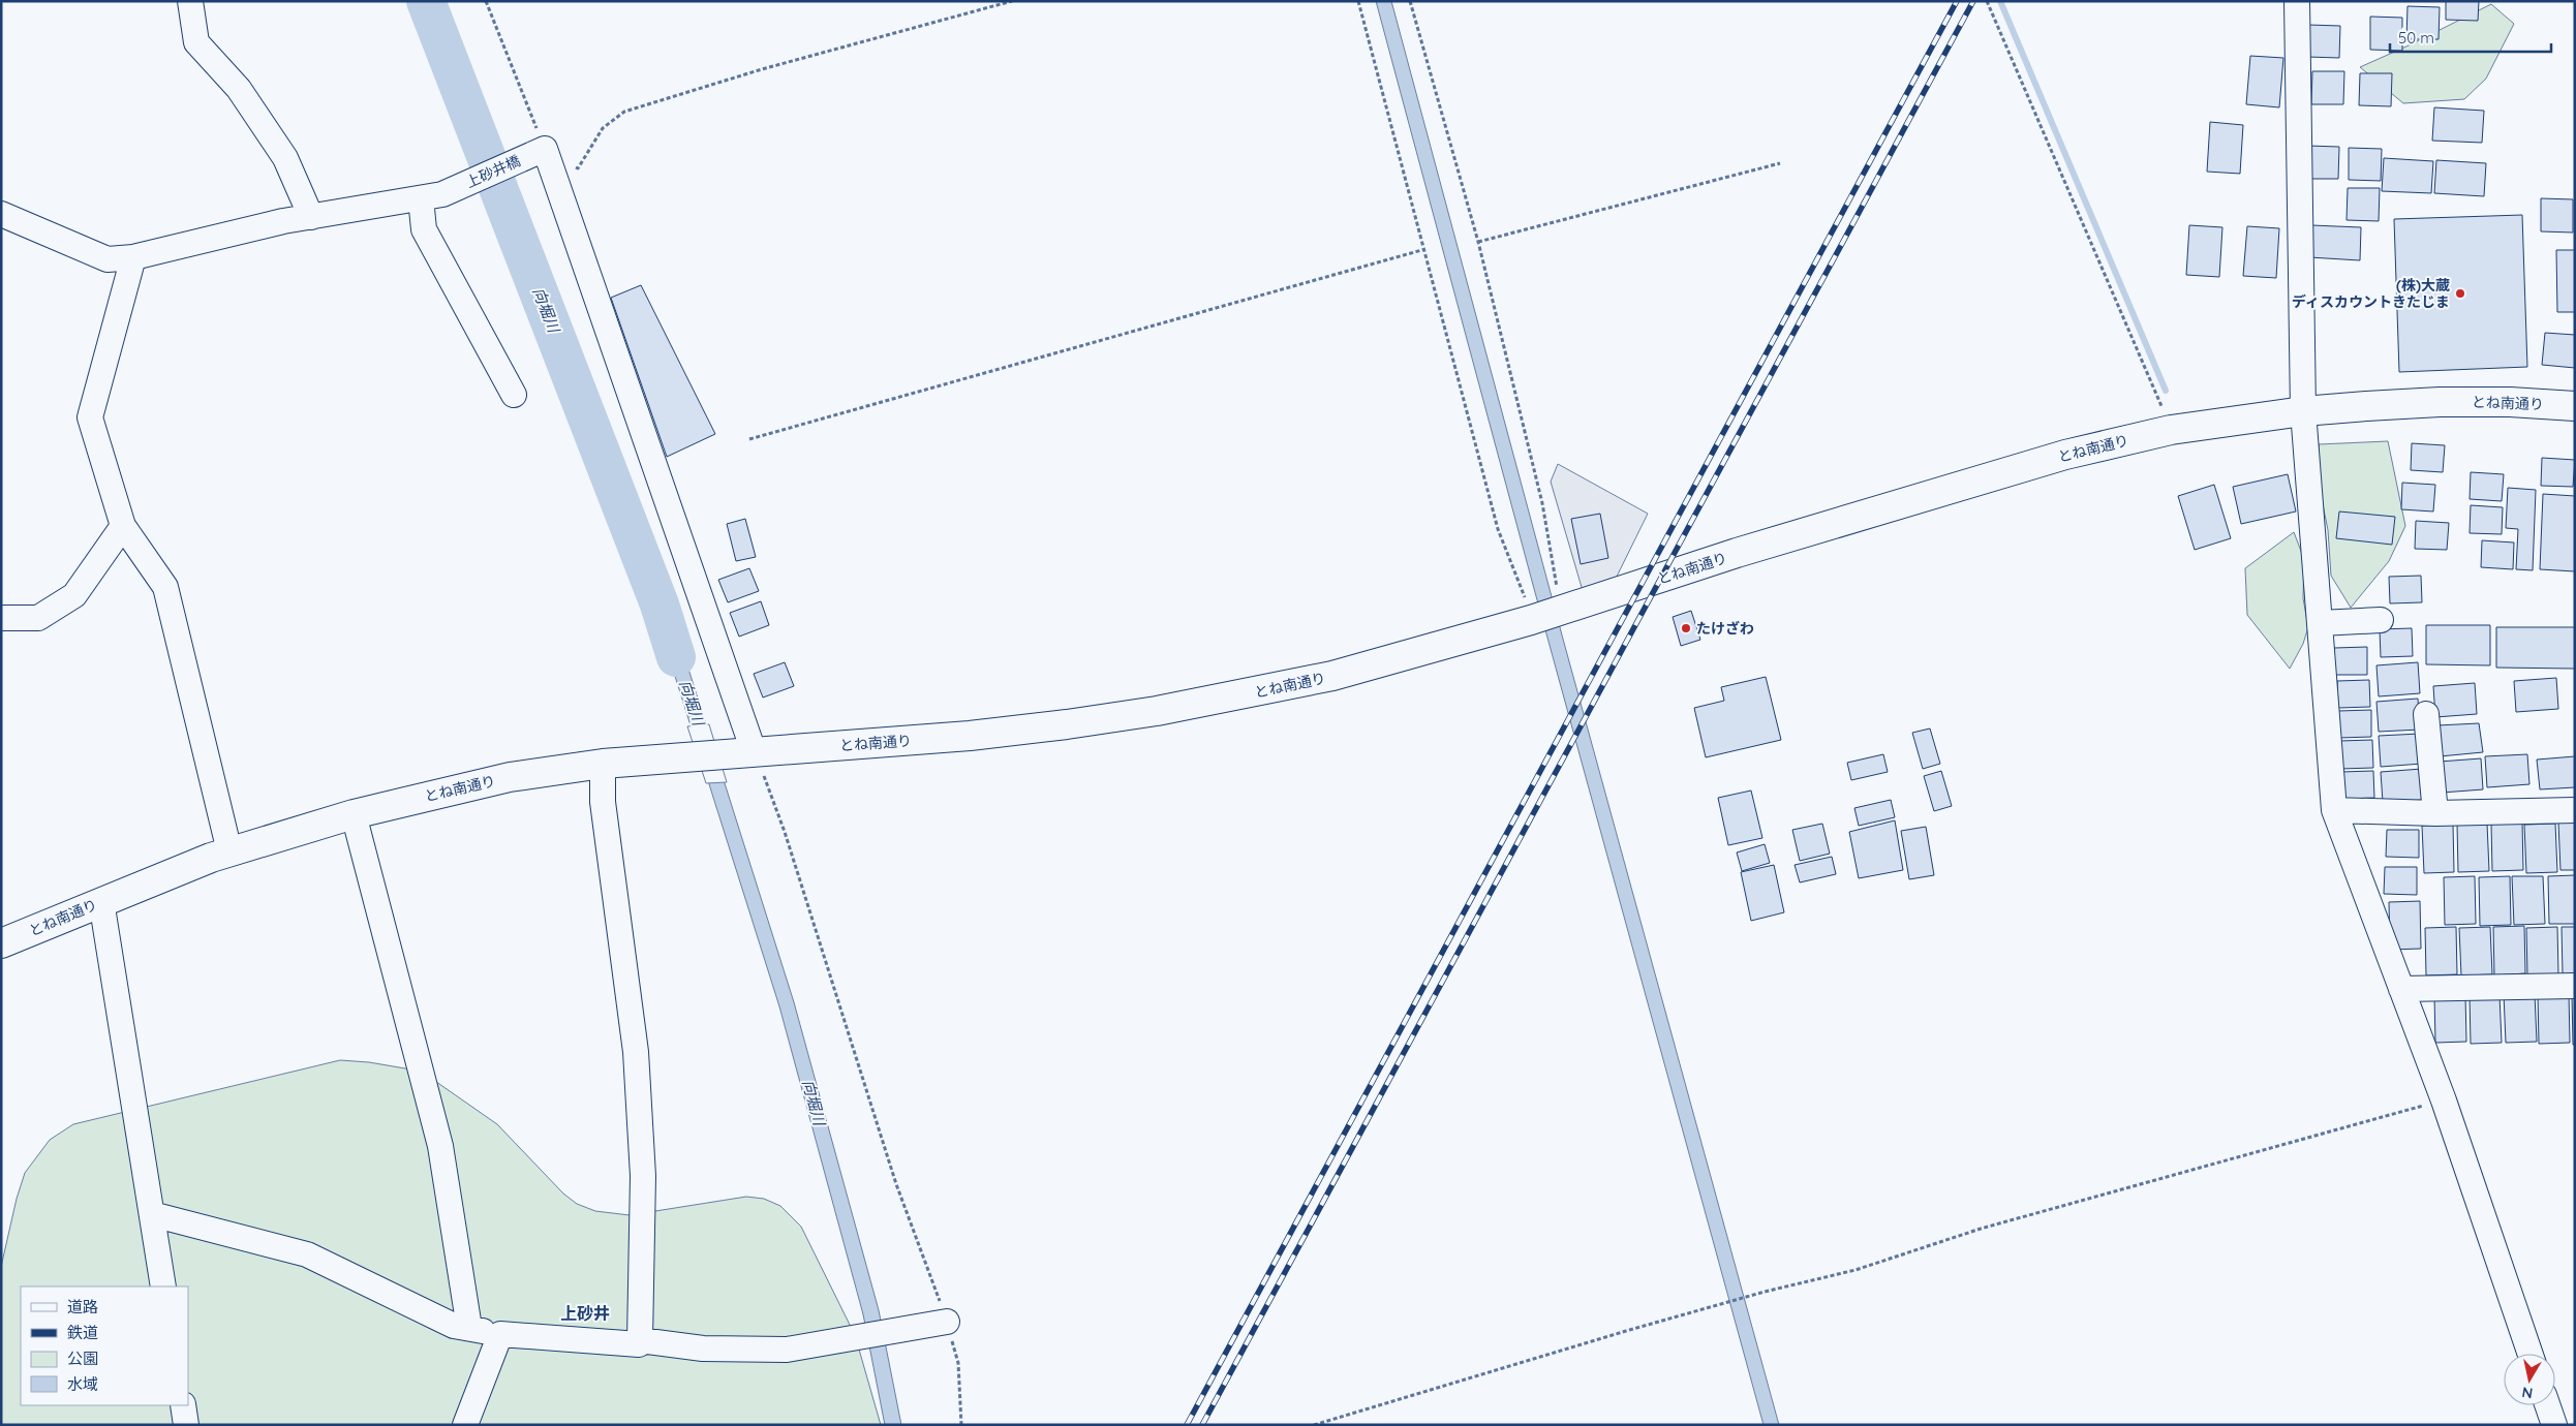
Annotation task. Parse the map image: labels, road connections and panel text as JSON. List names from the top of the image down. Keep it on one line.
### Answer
{"streets":{"main road":["とね南通り"],"street":["上砂井橋"]},"districts":["上砂井"],"water":["向堀川"],"places":["(株)大蔵 ディスカウントきたじま","たけざわ"],"legend":["道路","鉄道","公園","水域"],"scale_bar":"50 m","north":"bottom"}
